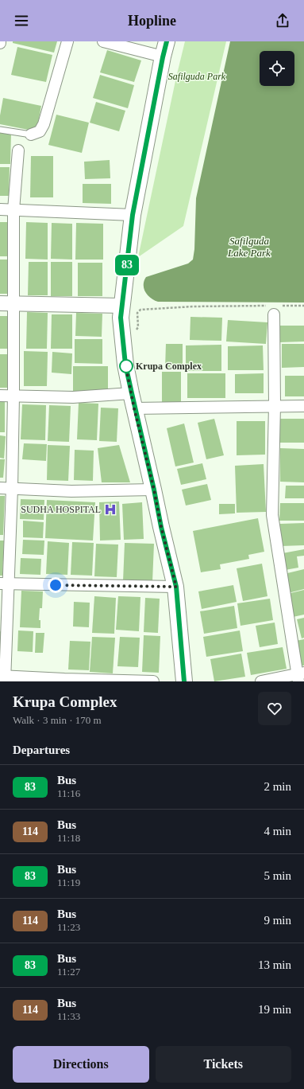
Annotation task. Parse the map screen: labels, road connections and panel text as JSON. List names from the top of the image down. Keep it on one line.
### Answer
{"water":["Safilguda Lake Park"],"parks":["Safilguda Park"],"places":{"other":["Krupa Complex"],"hospital":["SUDHA HOSPITAL"]},"lines":["bus line 83"],"page":{"header":"Hopline","on_map":"83","heading":[["Krupa Complex","Walk · 3 min · 170 m"],"Departures"],"list":[{"mark":"83","name":"Bus","note":"11:16","value":"2 min"},{"mark":"114","name":"Bus","note":"11:18","value":"4 min"},{"mark":"83","name":"Bus","note":"11:19","value":"5 min"},{"mark":"114","name":"Bus","note":"11:23","value":"9 min"},{"mark":"83","name":"Bus","note":"11:27","value":"13 min"},{"mark":"114","name":"Bus","note":"11:33","value":"19 min"}],"buttons":["Directions","Tickets"]}}
